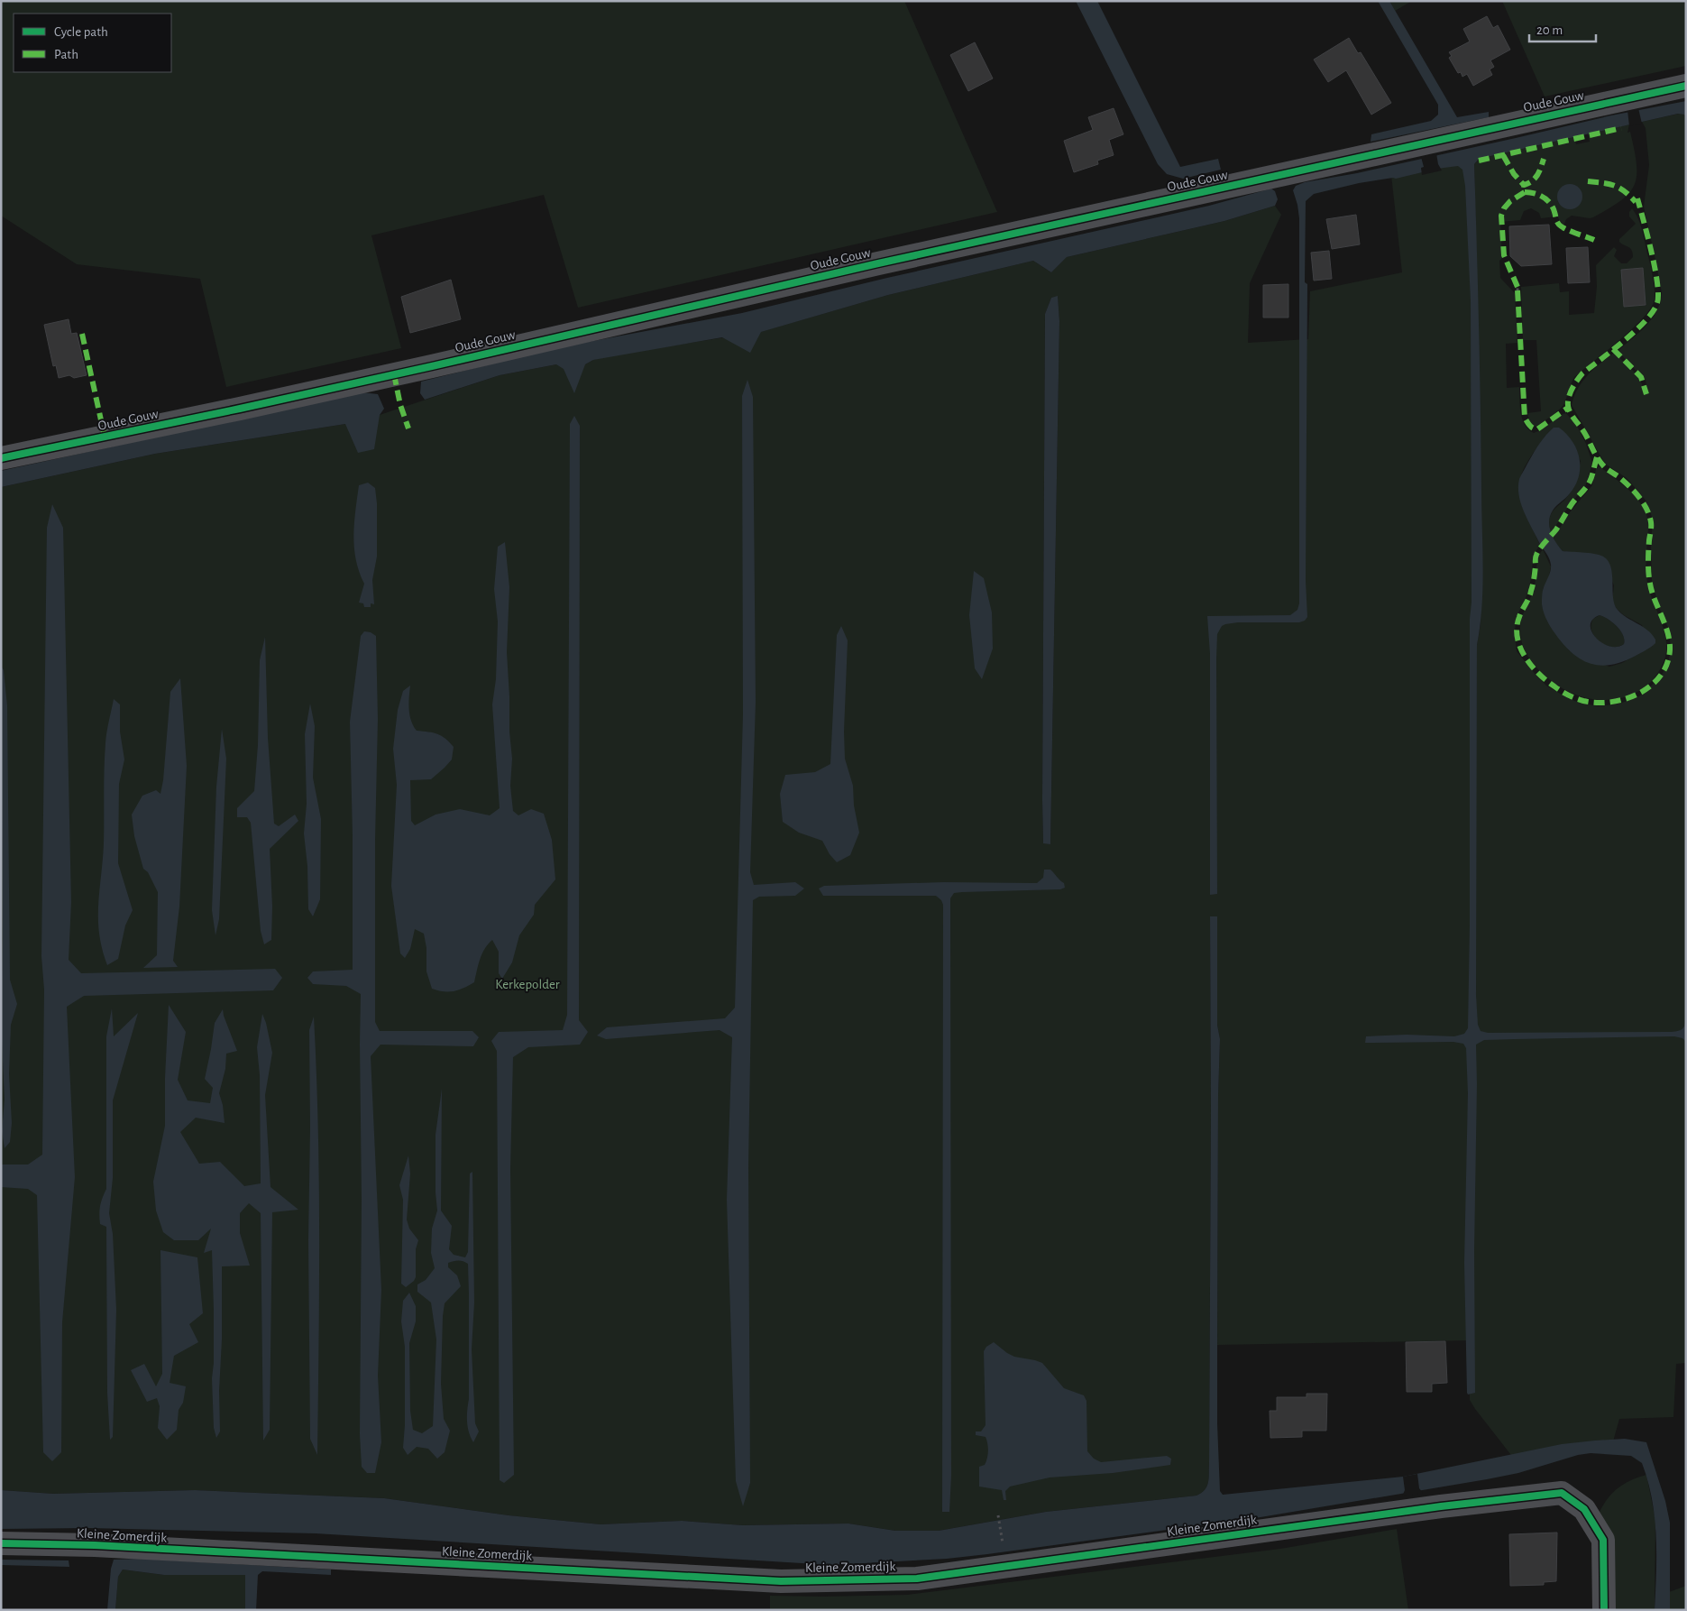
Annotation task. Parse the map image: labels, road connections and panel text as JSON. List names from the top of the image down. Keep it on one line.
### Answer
{"streets":{"street":["Oude Gouw","Kleine Zomerdijk"]},"parks":["Kerkepolder"],"legend":["Cycle path","Path"],"scale_bar":"20 m"}
